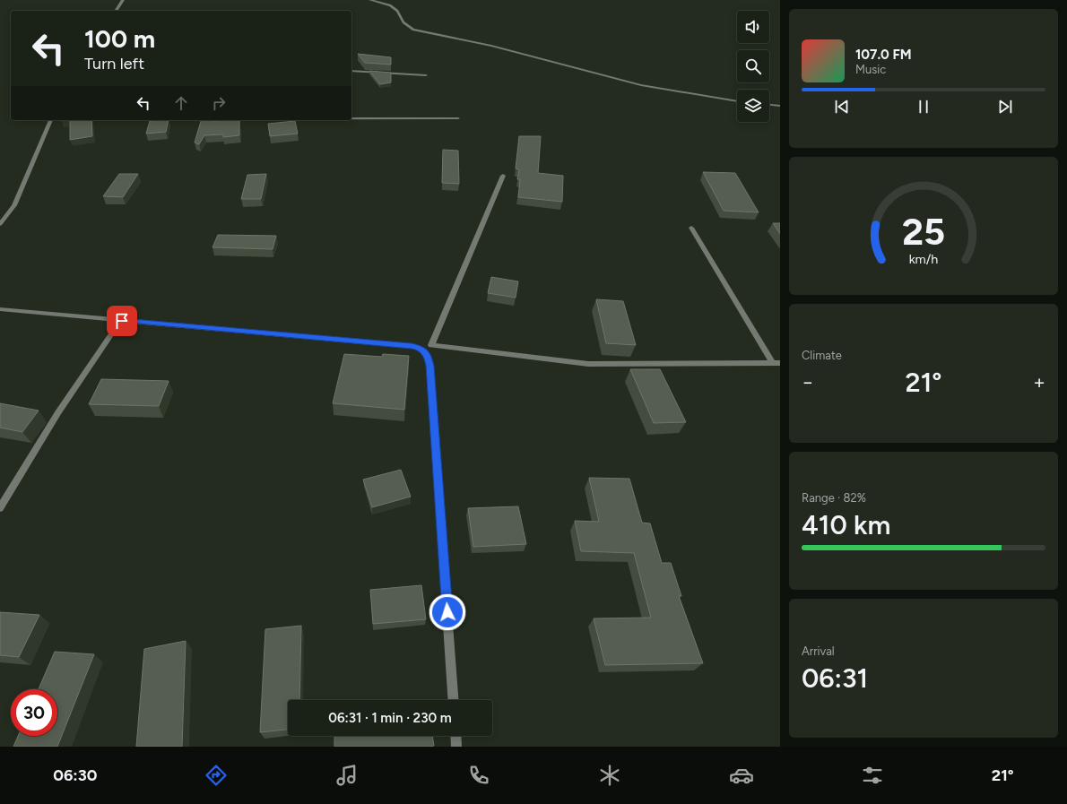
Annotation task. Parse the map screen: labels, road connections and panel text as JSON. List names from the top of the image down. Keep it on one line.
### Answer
{"page":{"turn":["100 m","Turn left"],"song":["107.0 FM","Music"],"tile":["Climate",["Range · 82%","410 km"],["Arrival","06:31"]],"heat":["−","21°","+"],"limit":"30","trip":"06:31 · 1 min · 230 m","tabs":["06:30","21°"],"gauge":["25","km/h"]}}
